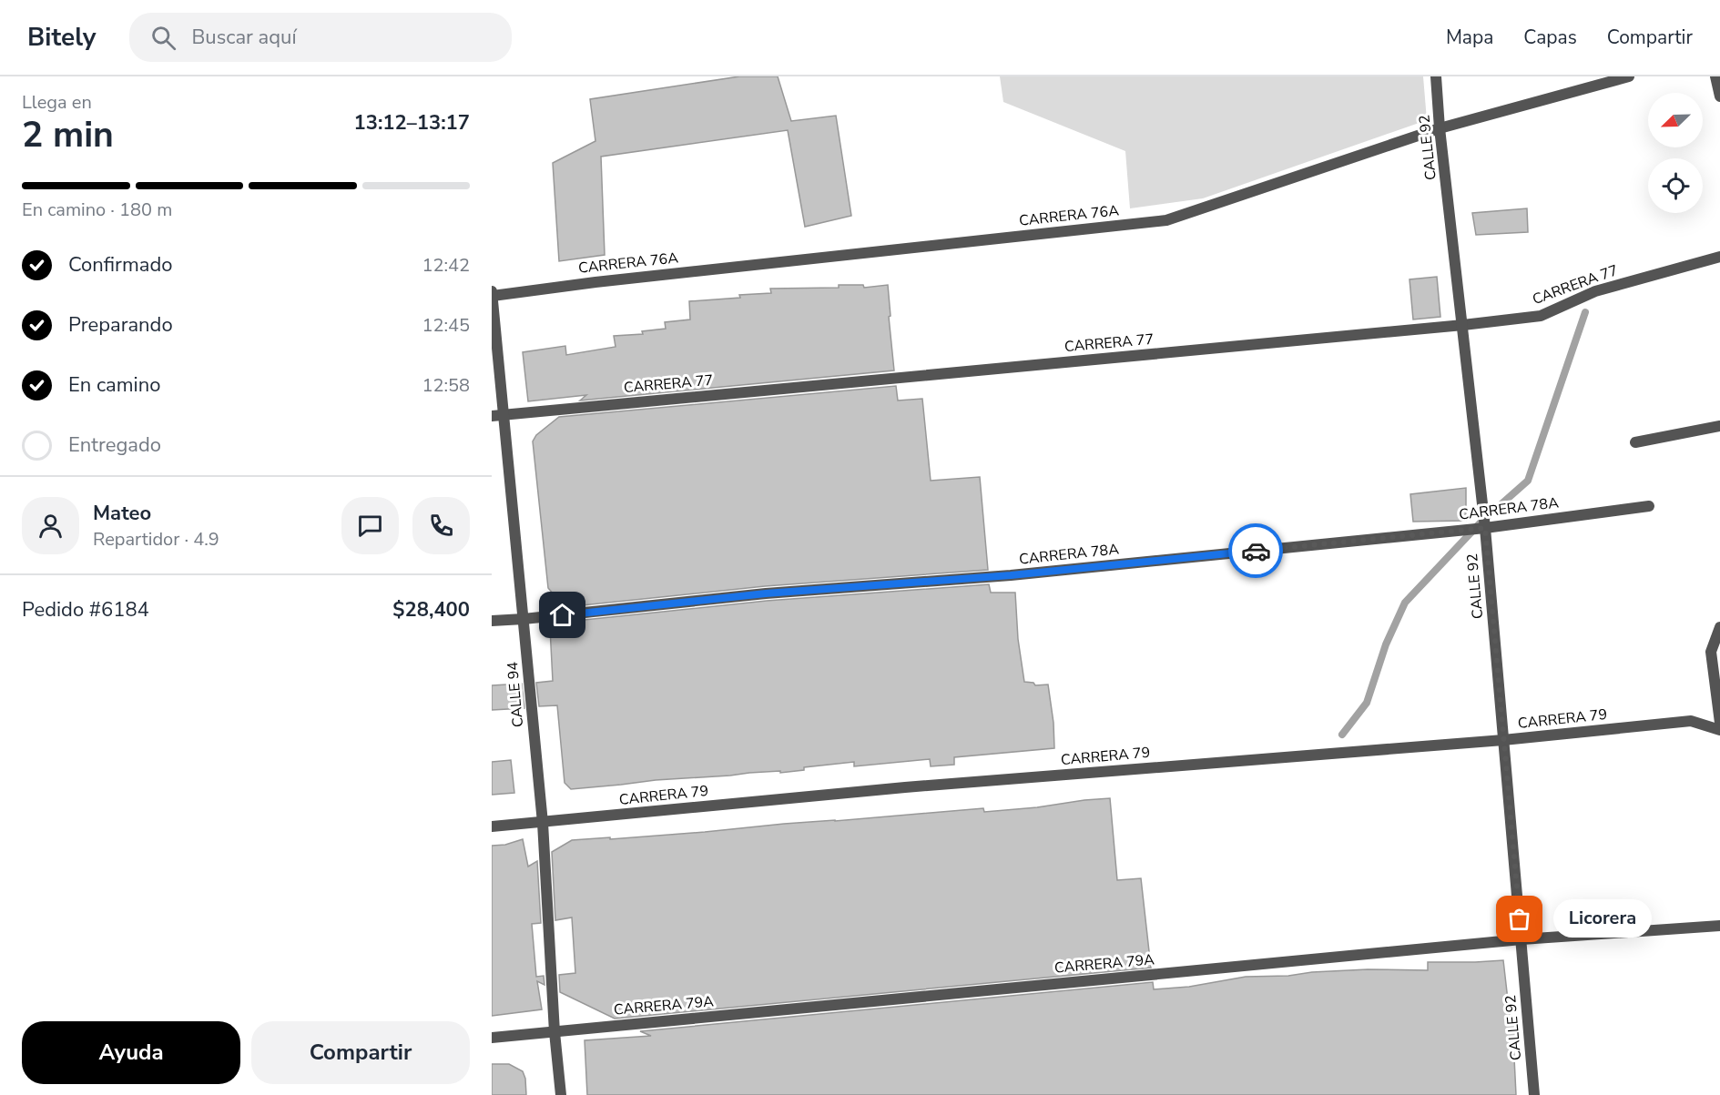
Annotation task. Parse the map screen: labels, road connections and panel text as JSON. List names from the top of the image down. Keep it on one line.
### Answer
{"streets":{"street":["CALLE 92","CARRERA 76A","CARRERA 77","CARRERA 78A","CALLE 94","CARRERA 79","CARRERA 79A"]},"crossings":[["CALLE 92","CARRERA 76A"],["CALLE 92","CARRERA 77"],["CALLE 92","CARRERA 78A"],["CALLE 92","CARRERA 79"],["CALLE 92","CARRERA 79A"],["CARRERA 76A","CALLE 94"],["CARRERA 77","CALLE 94"],["CARRERA 78A","CALLE 94"],["CALLE 94","CARRERA 79"],["CALLE 94","CARRERA 79A"]],"places":["Licorera"],"north":"bottom left","page":{"header":"Bitely","search":"Buscar aquí","nav":["Mapa","Capas","Compartir"],"heading":["2 min","Llega en","13:12–13:17"],"panel":["Mateo","Repartidor · 4.9","Pedido #6184","$28,400"],"bar":"En camino · 180 m","list":[["Confirmado","12:42"],["Preparando","12:45"],["En camino","12:58"],"Entregado"],"bubble":"Licorera","buttons":["Ayuda","Compartir"]}}
